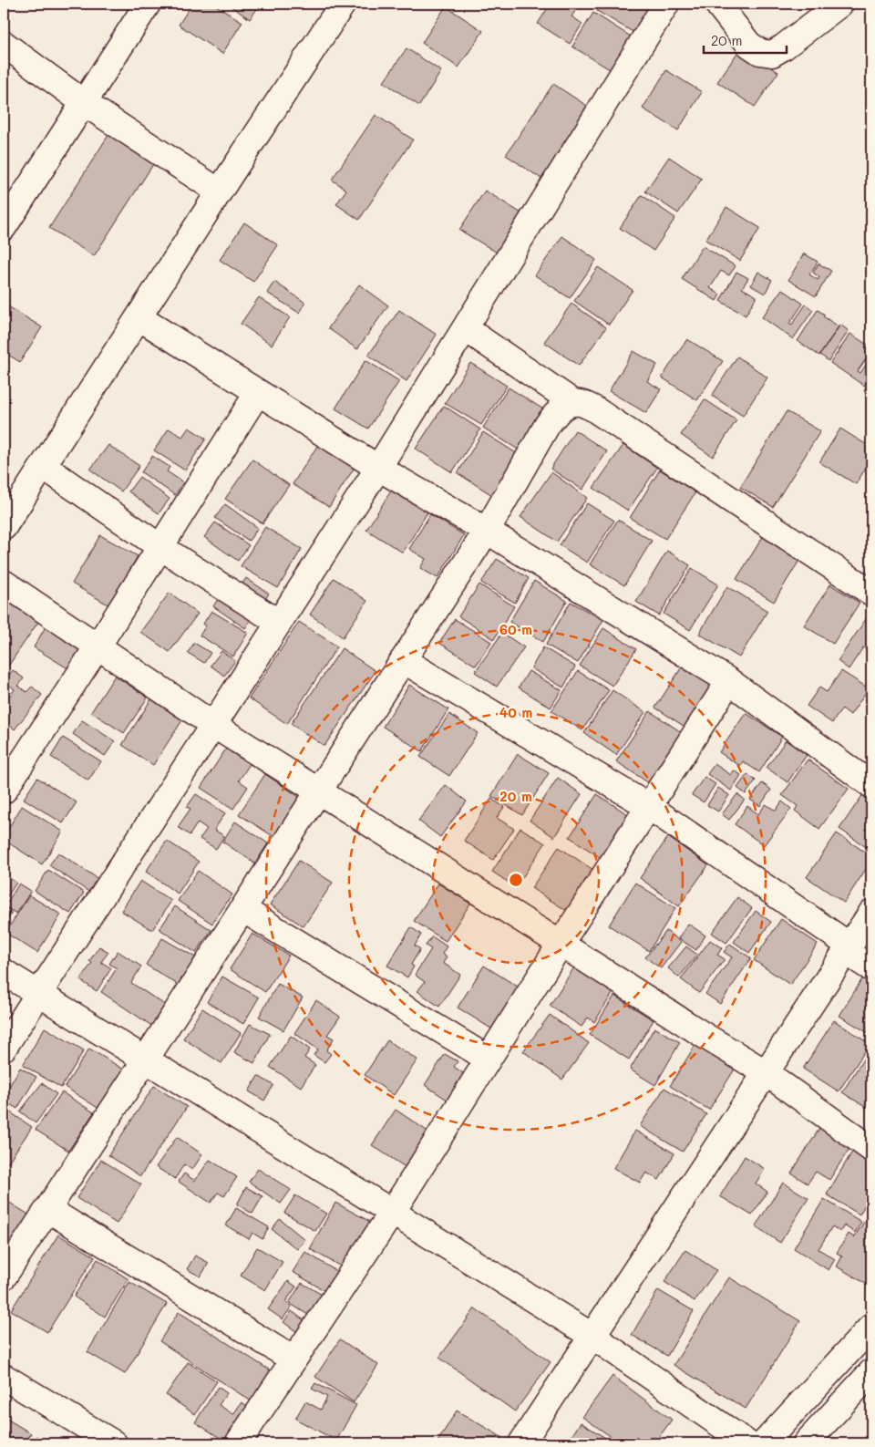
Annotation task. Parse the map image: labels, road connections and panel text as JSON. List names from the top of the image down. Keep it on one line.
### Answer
{"scale_bar":"20 m","rings":["60 m","40 m","20 m"]}
